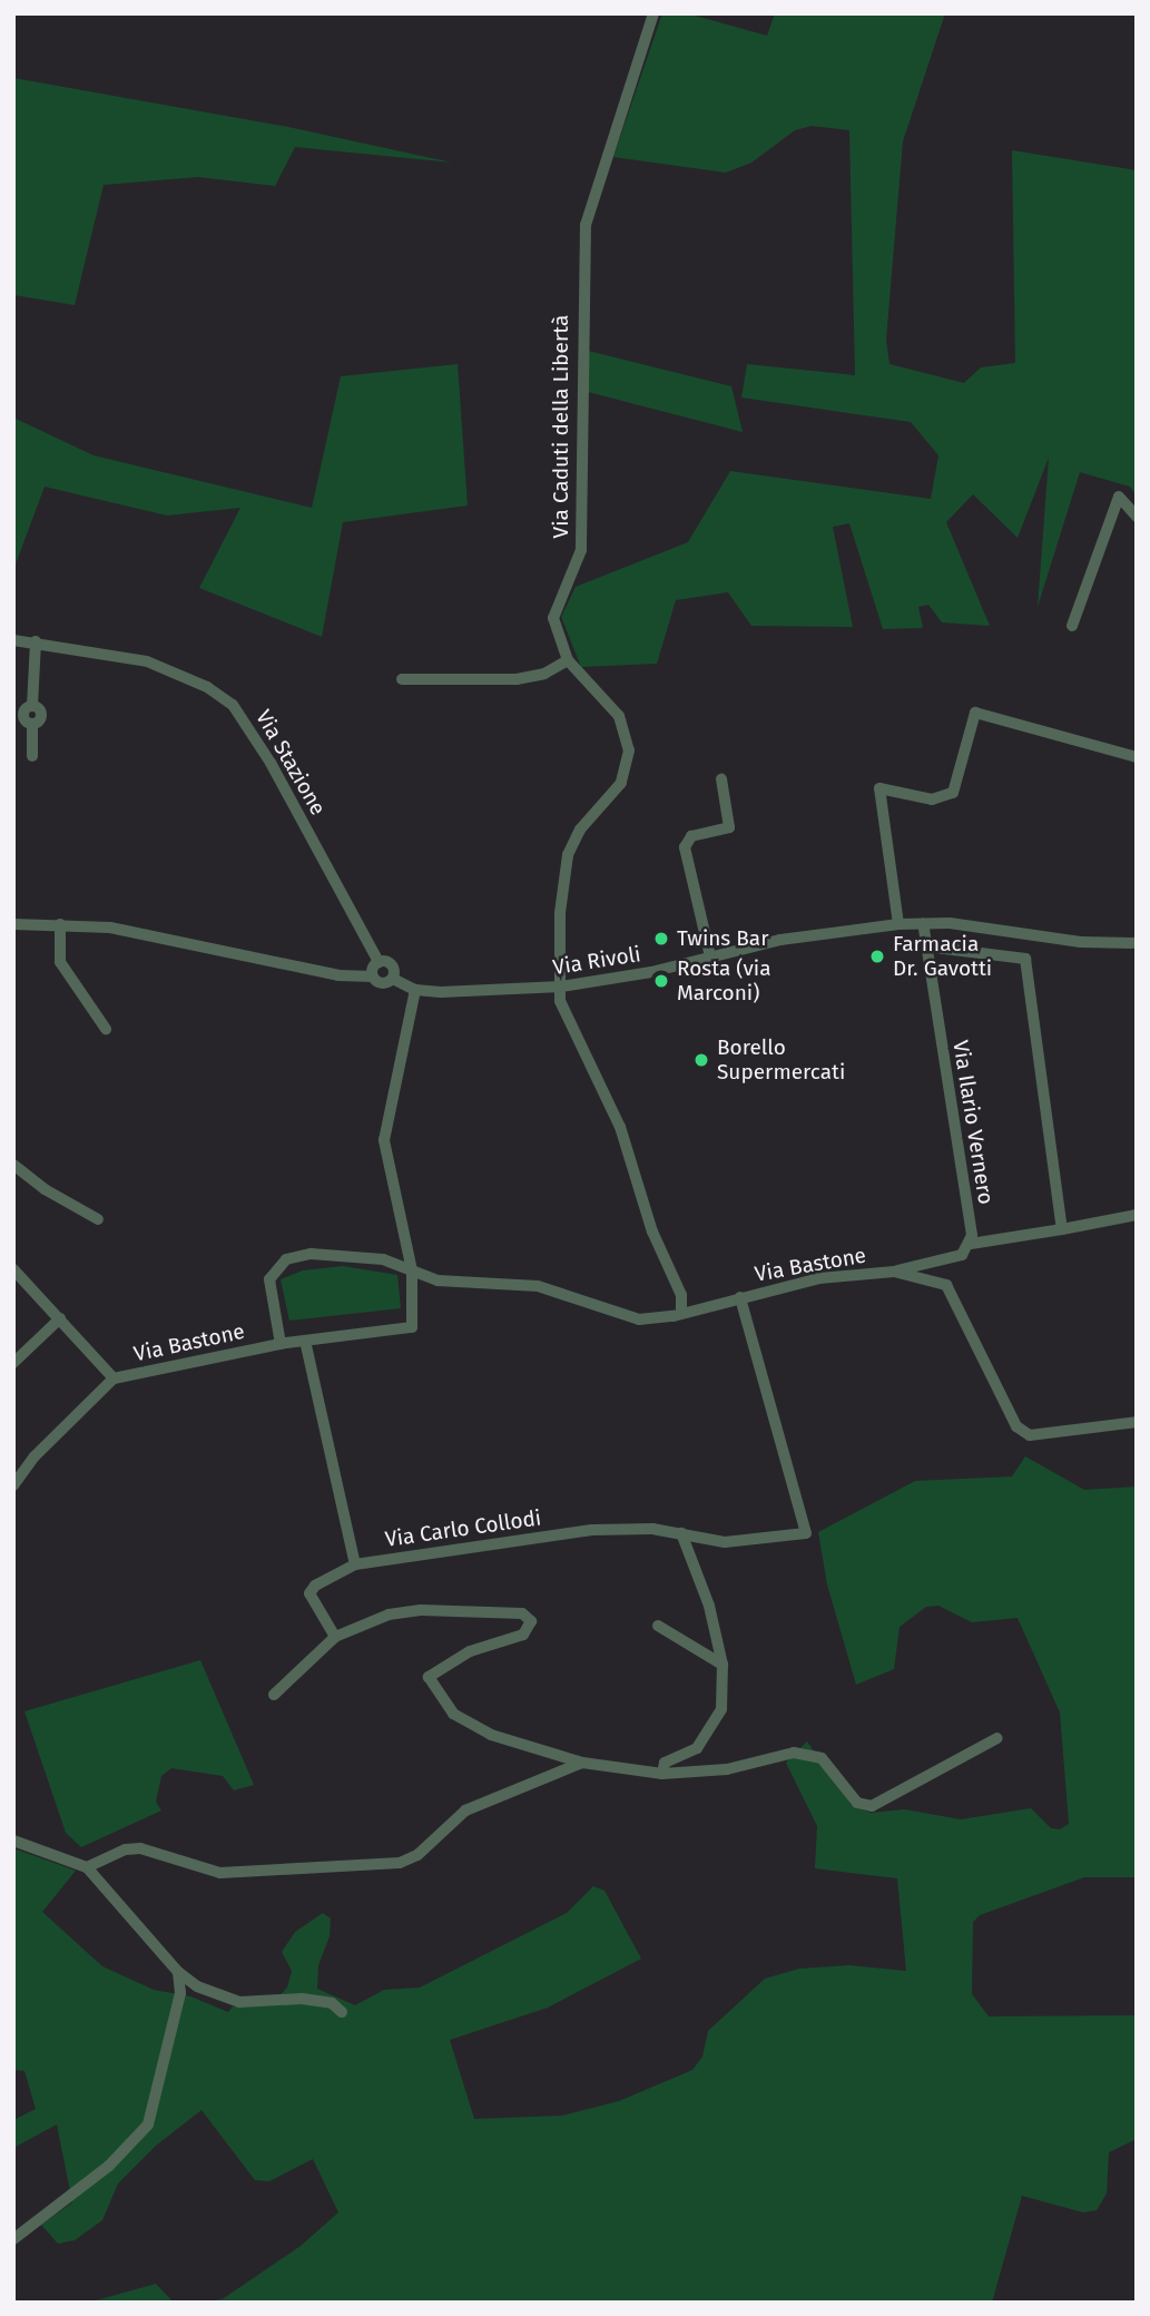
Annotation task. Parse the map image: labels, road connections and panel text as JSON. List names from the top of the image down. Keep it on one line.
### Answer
{"streets":{"street":["Via Caduti della Libertà","Via Stazione","Via Rivoli","Via Ilario Vernero","Via Bastone","Via Carlo Collodi"]},"crossings":[["Via Caduti della Libertà","Via Rivoli"],["Via Caduti della Libertà","Via Bastone"],["Via Stazione","Via Rivoli"],["Via Rivoli","Via Ilario Vernero"],["Via Bastone","Via Carlo Collodi"]],"places":["Twins Bar","Farmacia Dr. Gavotti","Rosta (via Marconi)","Borello Supermercati"]}
